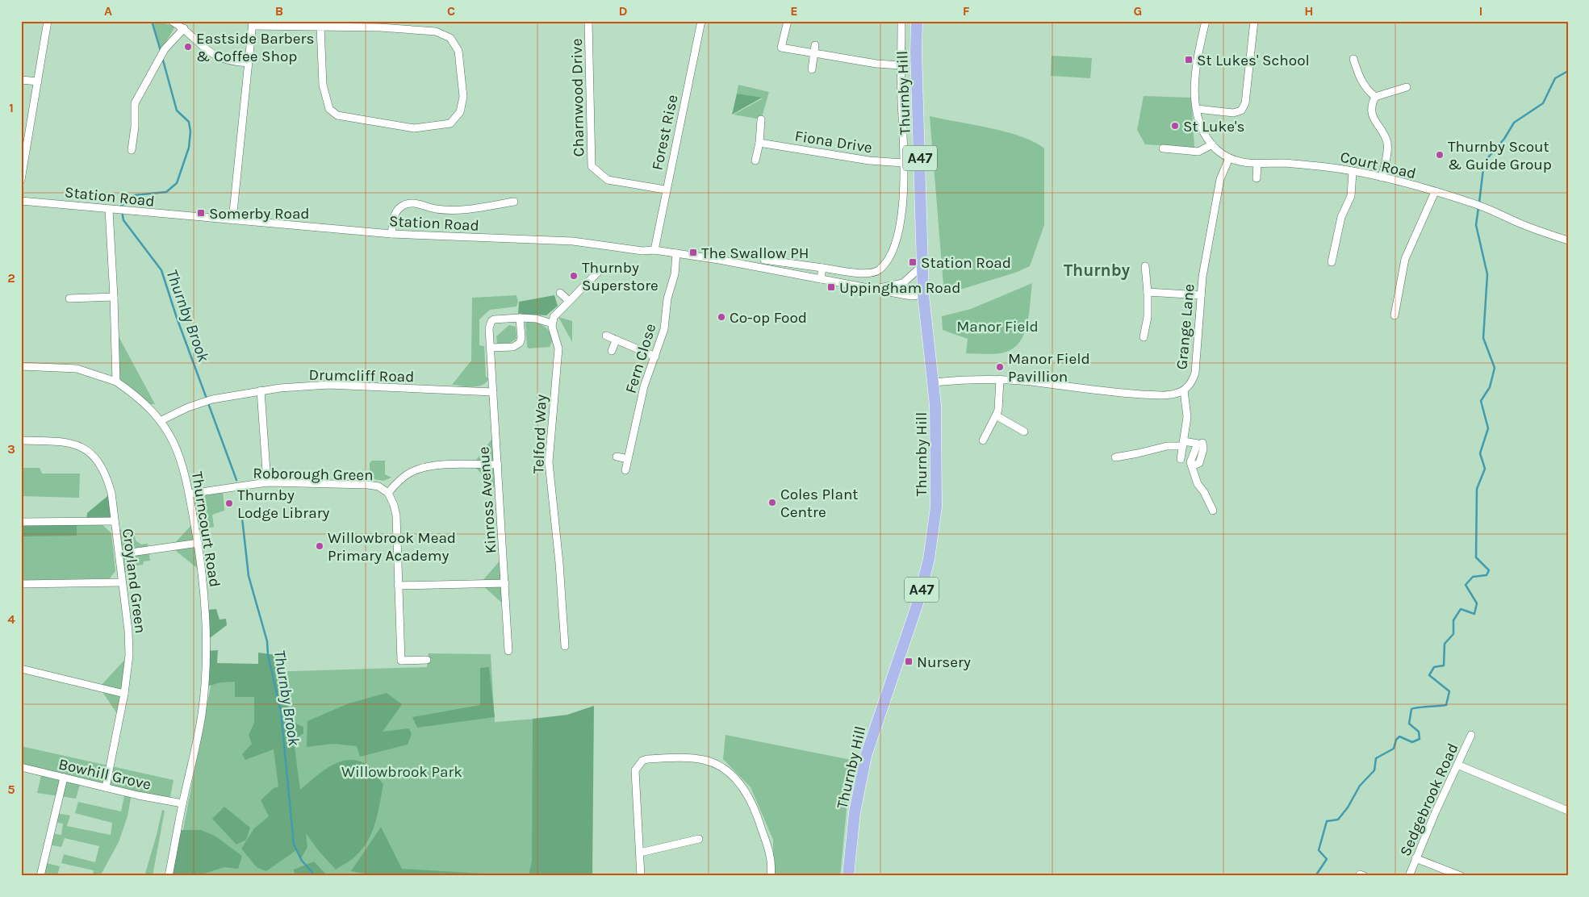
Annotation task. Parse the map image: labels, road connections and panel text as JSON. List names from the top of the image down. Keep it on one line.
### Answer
{"streets":{"highway":["Thurnby Hill","A47"],"street":["Charnwood Drive","Forest Rise","Fiona Drive","Court Road","Station Road","Grange Lane","Fern Close","Drumcliff Road","Telford Way","Roborough Green","Kinross Avenue","Thurncourt Road","Croyland Green","Bowhill Grove","Sedgebrook Road"]},"crossings":[["Thurnby Hill","Station Road"],["Thurnby Hill","Grange Lane"],["Charnwood Drive","Forest Rise"],["Forest Rise","Station Road"],["Court Road","Grange Lane"],["Station Road","Fern Close"],["Drumcliff Road","Kinross Avenue"],["Drumcliff Road","Thurncourt Road"],["Telford Way","Kinross Avenue"],["Roborough Green","Kinross Avenue"],["Roborough Green","Thurncourt Road"],["Thurncourt Road","Bowhill Grove"],["Croyland Green","Bowhill Grove"]],"districts":["Thurnby"],"water":["Thurnby Brook"],"parks":["Manor Field","Willowbrook Park"],"places":{"other":["Eastside Barbers & Coffee Shop","St Luke's","Thurnby Scout & Guide Group","Thurnby Superstore","Co-op Food","Manor Field Pavillion","Coles Plant Centre","Thurnby Lodge Library","Willowbrook Mead Primary Academy"],"transit":["St Lukes' School","Somerby Road","The Swallow PH","Station Road","Uppingham Road","Nursery"]},"grid":{"columns":["A","B","C","D","E","F","G","H","I"],"rows":["1","2","3","4","5"]}}
